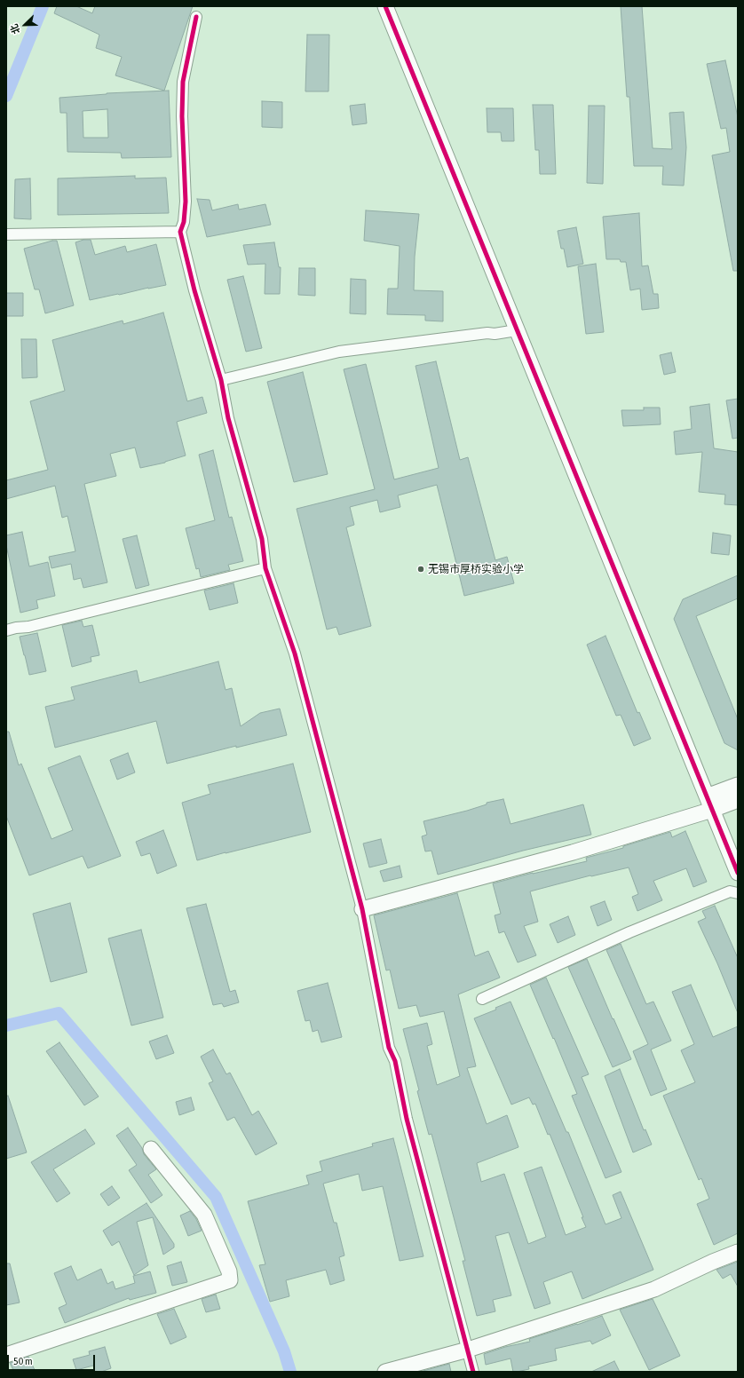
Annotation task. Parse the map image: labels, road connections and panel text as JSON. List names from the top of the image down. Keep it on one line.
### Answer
{"places":["无锡市厚桥实验小学"],"scale_bar":"50 m","north":"bottom left"}
